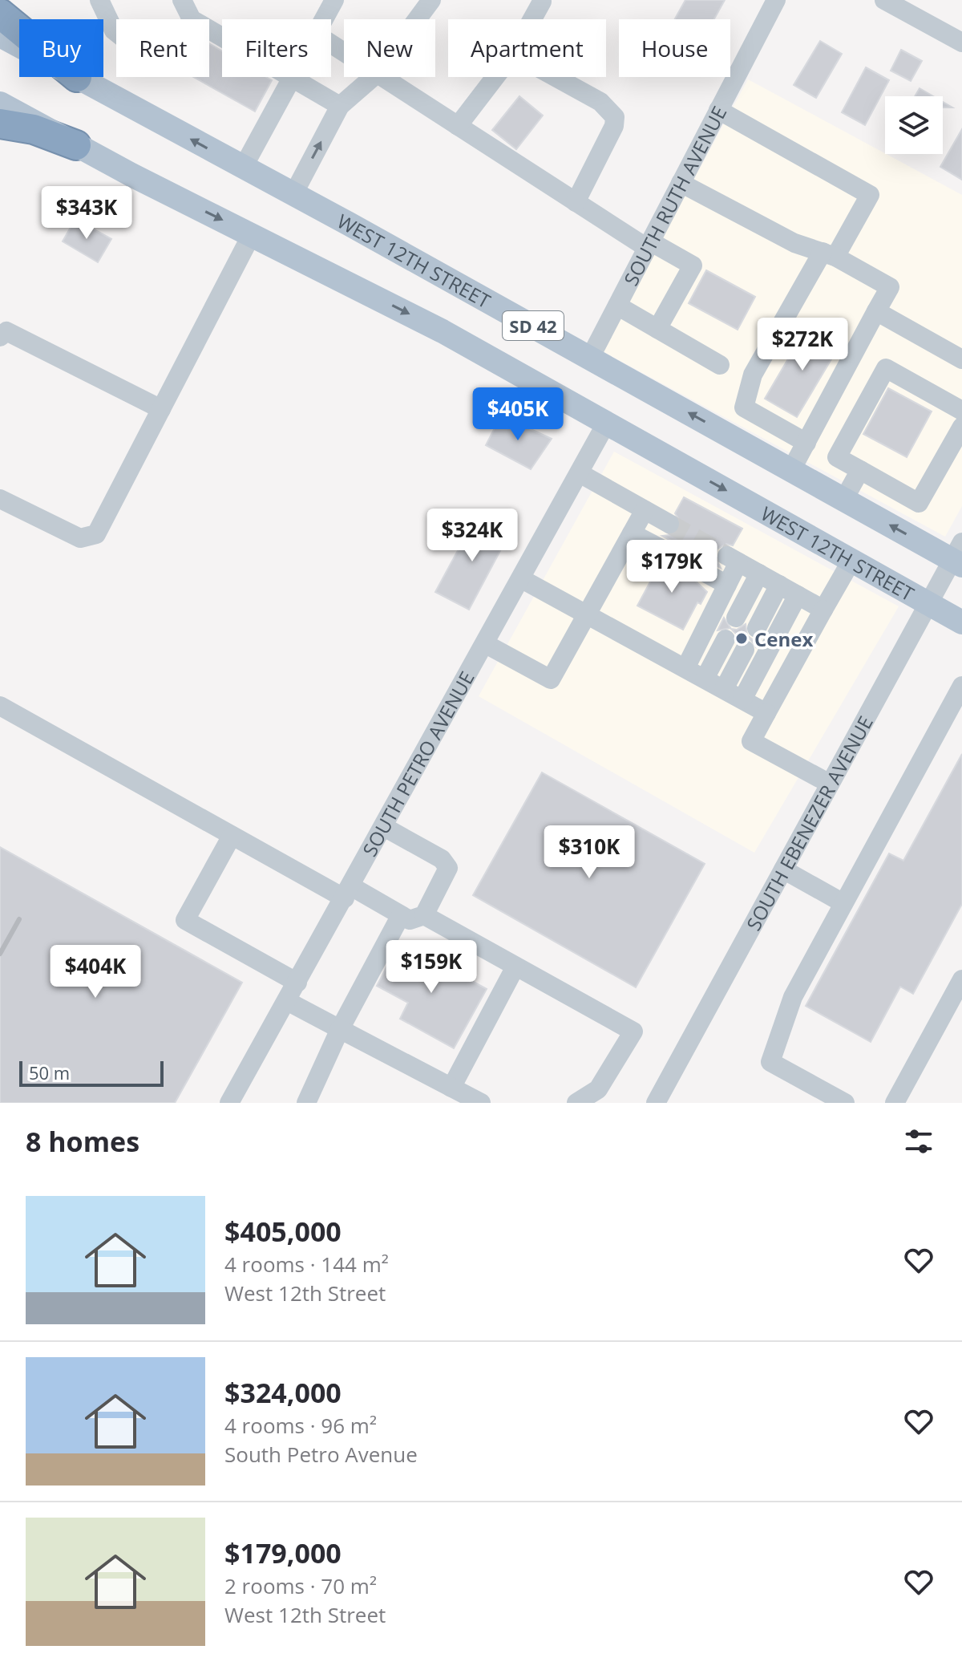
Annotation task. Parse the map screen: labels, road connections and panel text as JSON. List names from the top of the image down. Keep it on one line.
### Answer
{"streets":{"main road":["WEST 12TH STREET","SD 42"],"street":["SOUTH RUTH AVENUE","SOUTH PETRO AVENUE","SOUTH EBENEZER AVENUE"]},"crossings":[["SOUTH RUTH AVENUE","WEST 12TH STREET"],["WEST 12TH STREET","SOUTH PETRO AVENUE"],["WEST 12TH STREET","SOUTH EBENEZER AVENUE"]],"places":["Cenex"],"scale_bar":"50 m","page":{"chip":["Buy","Rent","Filters","New","Apartment","House"],"price":["$343K","$272K","$405K","$324K","$179K","$310K","$159K","$404K"],"scale":"50 m","heading":"8 homes","list":[{"name":"$405,000","note":"4 rooms · 144 m² · West 12th Street"},{"name":"$324,000","note":"4 rooms · 96 m² · South Petro Avenue"},{"name":"$179,000","note":"2 rooms · 70 m² · West 12th Street"}]}}
